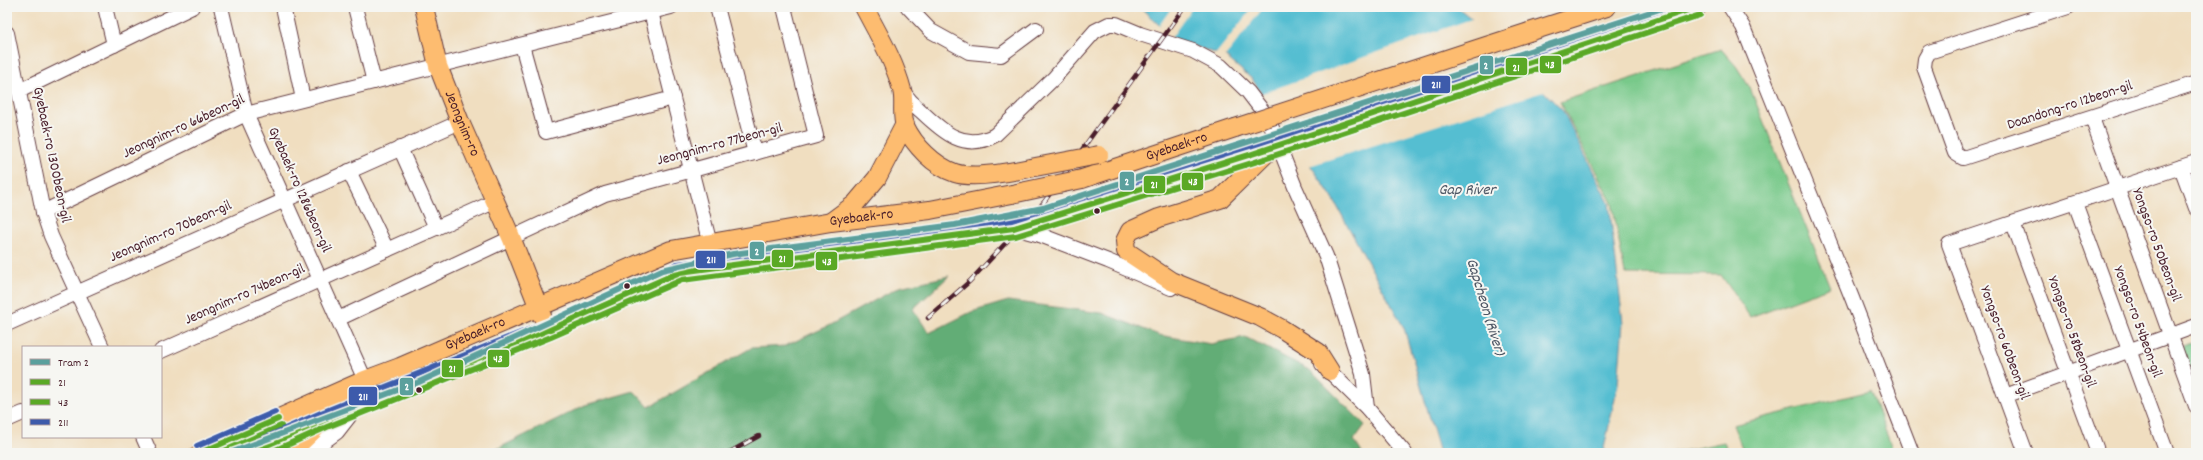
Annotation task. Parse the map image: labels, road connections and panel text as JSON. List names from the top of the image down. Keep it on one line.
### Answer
{"streets":{"main road":["Jeongnim-ro","Gyebaek-ro"],"street":["Doandong-ro 12beon-gil","Jeongnim-ro 66beon-gil","Jeongnim-ro 77beon-gil","Gyebaek-ro 1300beon-gil","Gyebaek-ro 1286beon-gil","Jeongnim-ro 70beon-gil","Yongso-ro 50beon-gil","Jeongnim-ro 74beon-gil","Yongso-ro 54beon-gil","Yongso-ro 58beon-gil","Yongso-ro 60beon-gil"]},"crossings":[["Doandong-ro 12beon-gil","Yongso-ro 50beon-gil"],["Jeongnim-ro","Jeongnim-ro 66beon-gil"],["Jeongnim-ro","Jeongnim-ro 77beon-gil"],["Jeongnim-ro","Gyebaek-ro"],["Jeongnim-ro","Jeongnim-ro 70beon-gil"],["Jeongnim-ro","Jeongnim-ro 74beon-gil"],["Jeongnim-ro 66beon-gil","Gyebaek-ro 1300beon-gil"],["Jeongnim-ro 66beon-gil","Gyebaek-ro 1286beon-gil"],["Gyebaek-ro","Gyebaek-ro 1286beon-gil"],["Gyebaek-ro 1300beon-gil","Jeongnim-ro 70beon-gil"],["Gyebaek-ro 1286beon-gil","Jeongnim-ro 70beon-gil"],["Gyebaek-ro 1286beon-gil","Jeongnim-ro 74beon-gil"],["Yongso-ro 58beon-gil","Yongso-ro 60beon-gil"]],"water":["Gap River","Gapcheon (River)"],"lines":["tram line 2","transit line 21","transit line 211","transit line 43"],"legend":["Tram 2","21","43","211"]}
